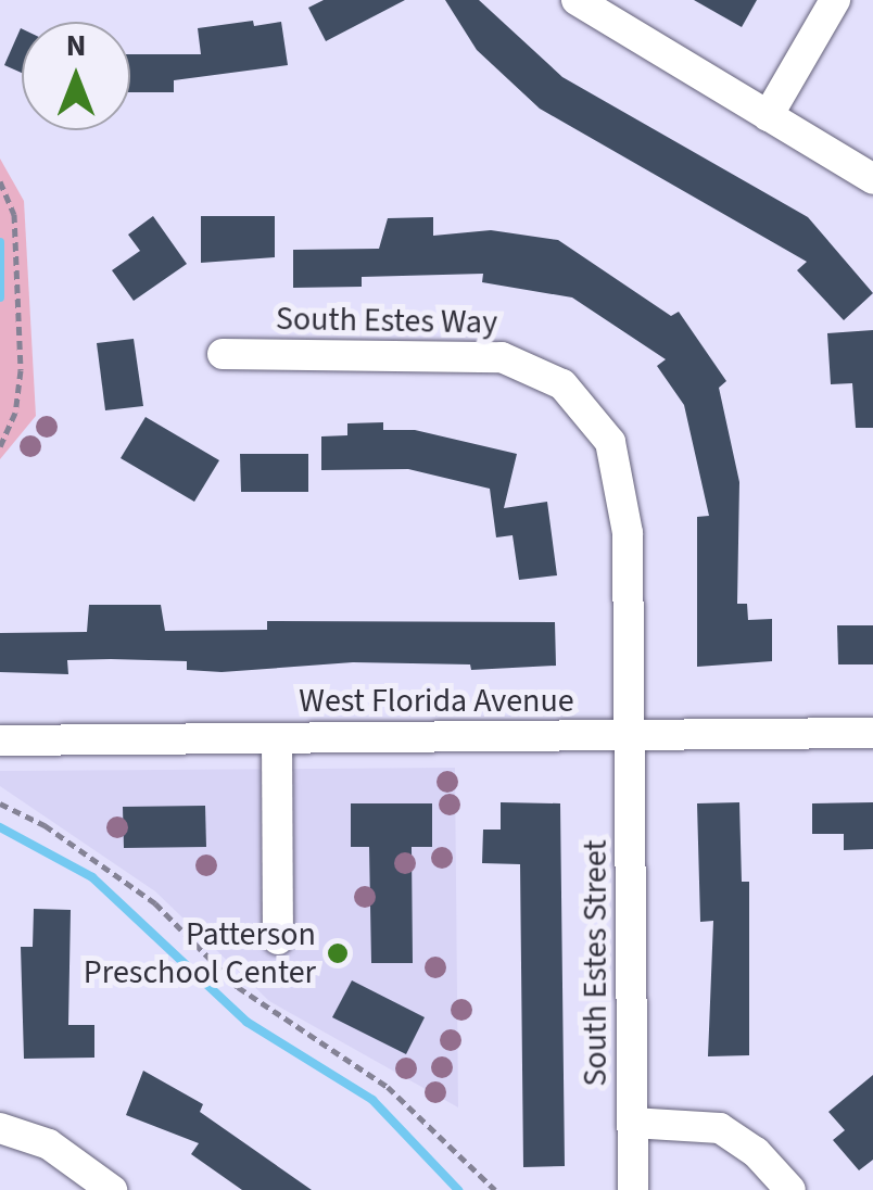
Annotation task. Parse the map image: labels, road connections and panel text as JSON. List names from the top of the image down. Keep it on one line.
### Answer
{"streets":{"street":["South Estes Way","West Florida Avenue","South Estes Street"]},"crossings":[["South Estes Way","West Florida Avenue"],["South Estes Way","South Estes Street"],["West Florida Avenue","South Estes Street"]],"places":["Patterson Preschool Center"],"north":"top"}
